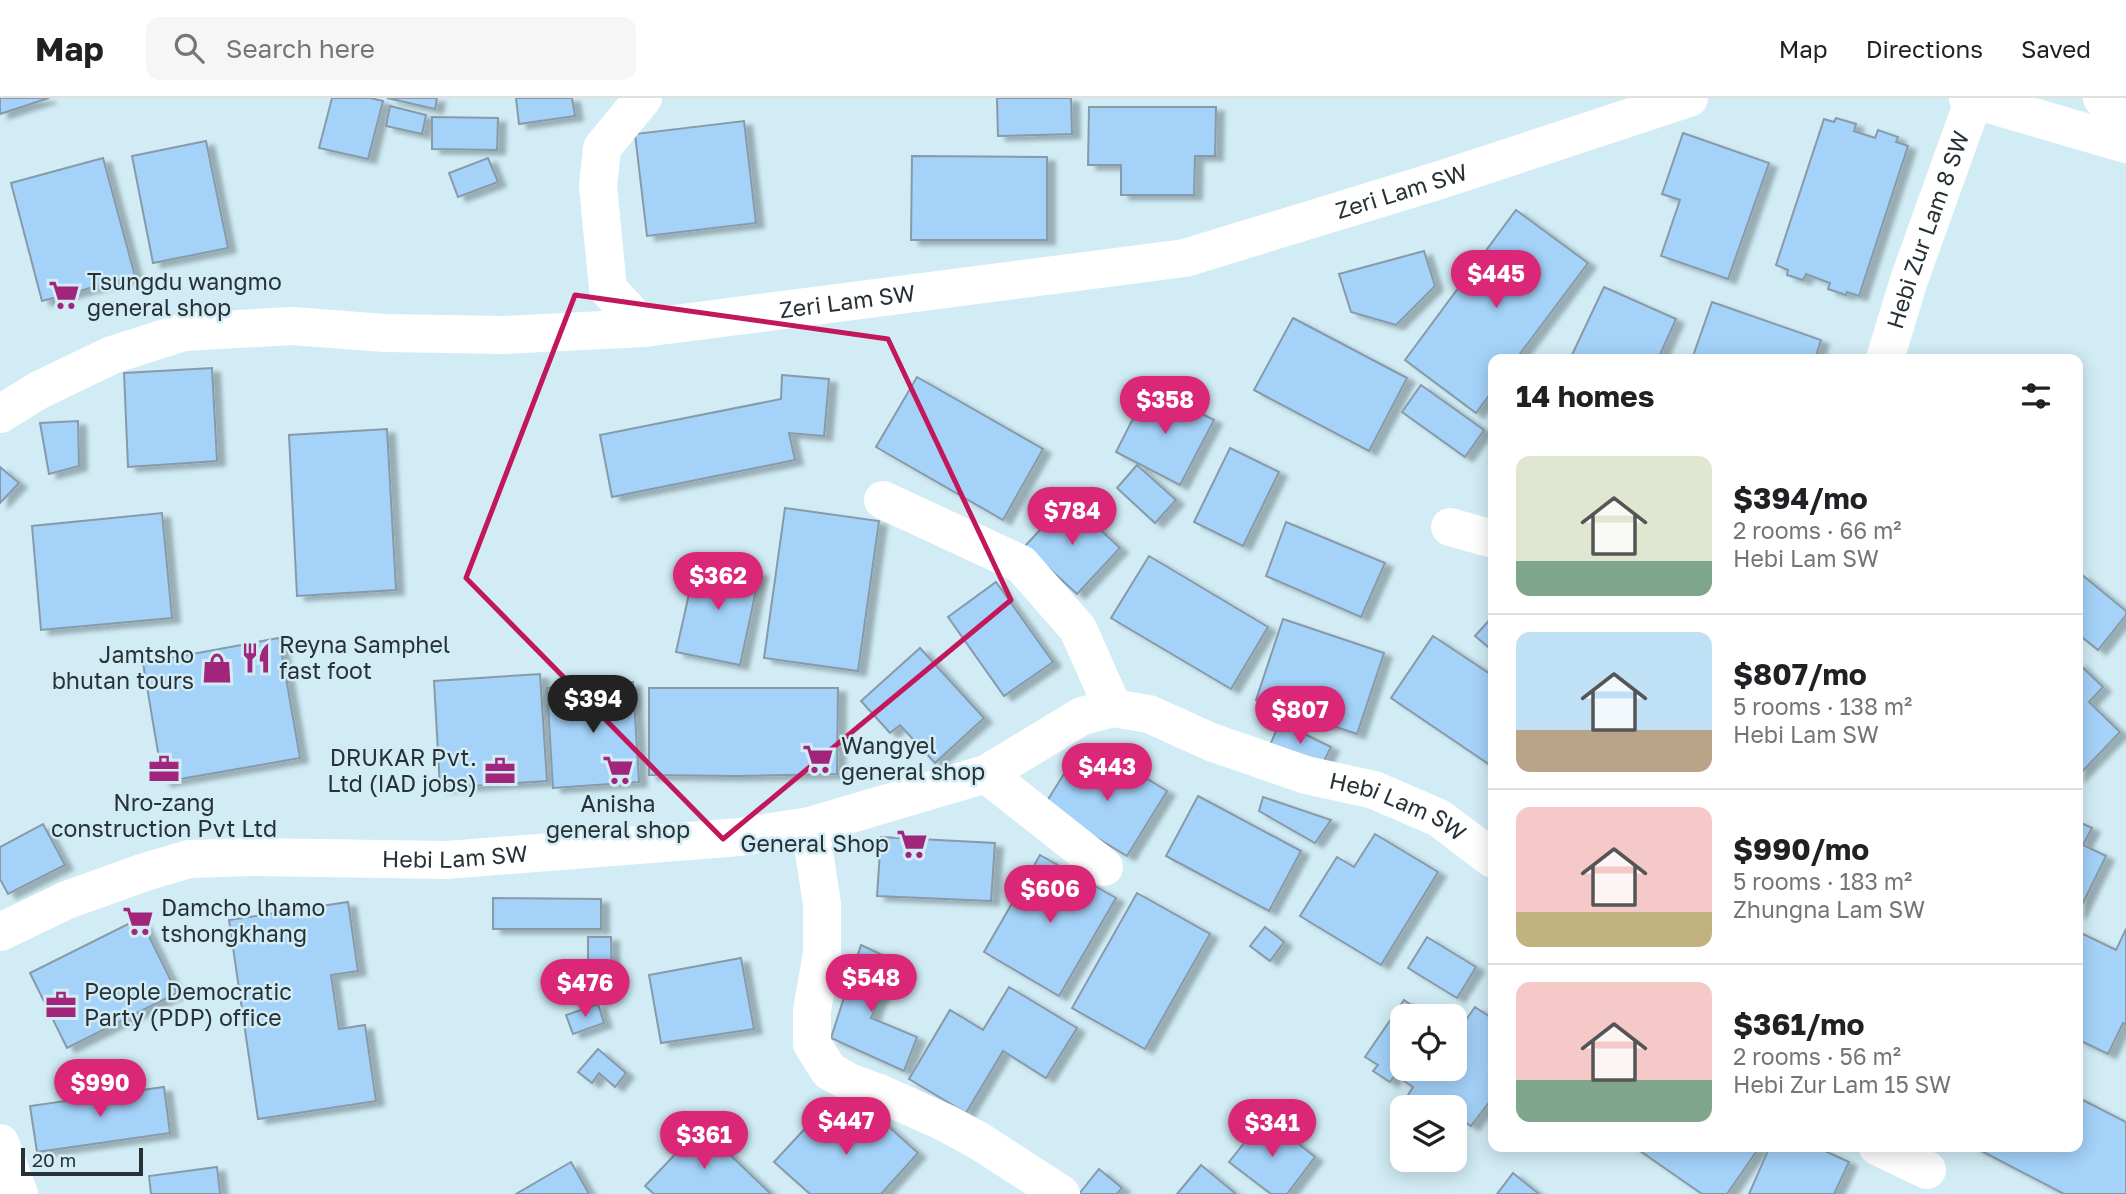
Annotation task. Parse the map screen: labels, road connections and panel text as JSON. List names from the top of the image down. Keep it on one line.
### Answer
{"streets":{"street":["Zeri Lam SW","Hebi Zur Lam 8 SW","Hebi Lam SW"]},"places":{"supermarket":["Tsungdu wangmo general shop","Wangyel general shop","Anisha general shop","General Shop","Damcho lhamo tshongkhang"],"restaurant":["Reyna Samphel fast foot"],"shop":["Jamtsho bhutan tours"],"office":["Nro-zang construction Pvt Ltd","DRUKAR Pvt. Ltd (IAD jobs)","People Democratic Party (PDP) office"]},"scale_bar":"20 m","page":{"header":"Map","search":"Search here","nav":["Map","Directions","Saved"],"price":["$445","$358","$784","$362","$394","$807","$443","$606","$548","$476","$990","$447","$341","$361"],"heading":"14 homes","list":[{"name":"$394/mo","note":"2 rooms · 66 m² · Hebi Lam SW"},{"name":"$807/mo","note":"5 rooms · 138 m² · Hebi Lam SW"},{"name":"$990/mo","note":"5 rooms · 183 m² · Zhungna Lam SW"},{"name":"$361/mo","note":"2 rooms · 56 m² · Hebi Zur Lam 15 SW"}],"scale":"20 m"}}
